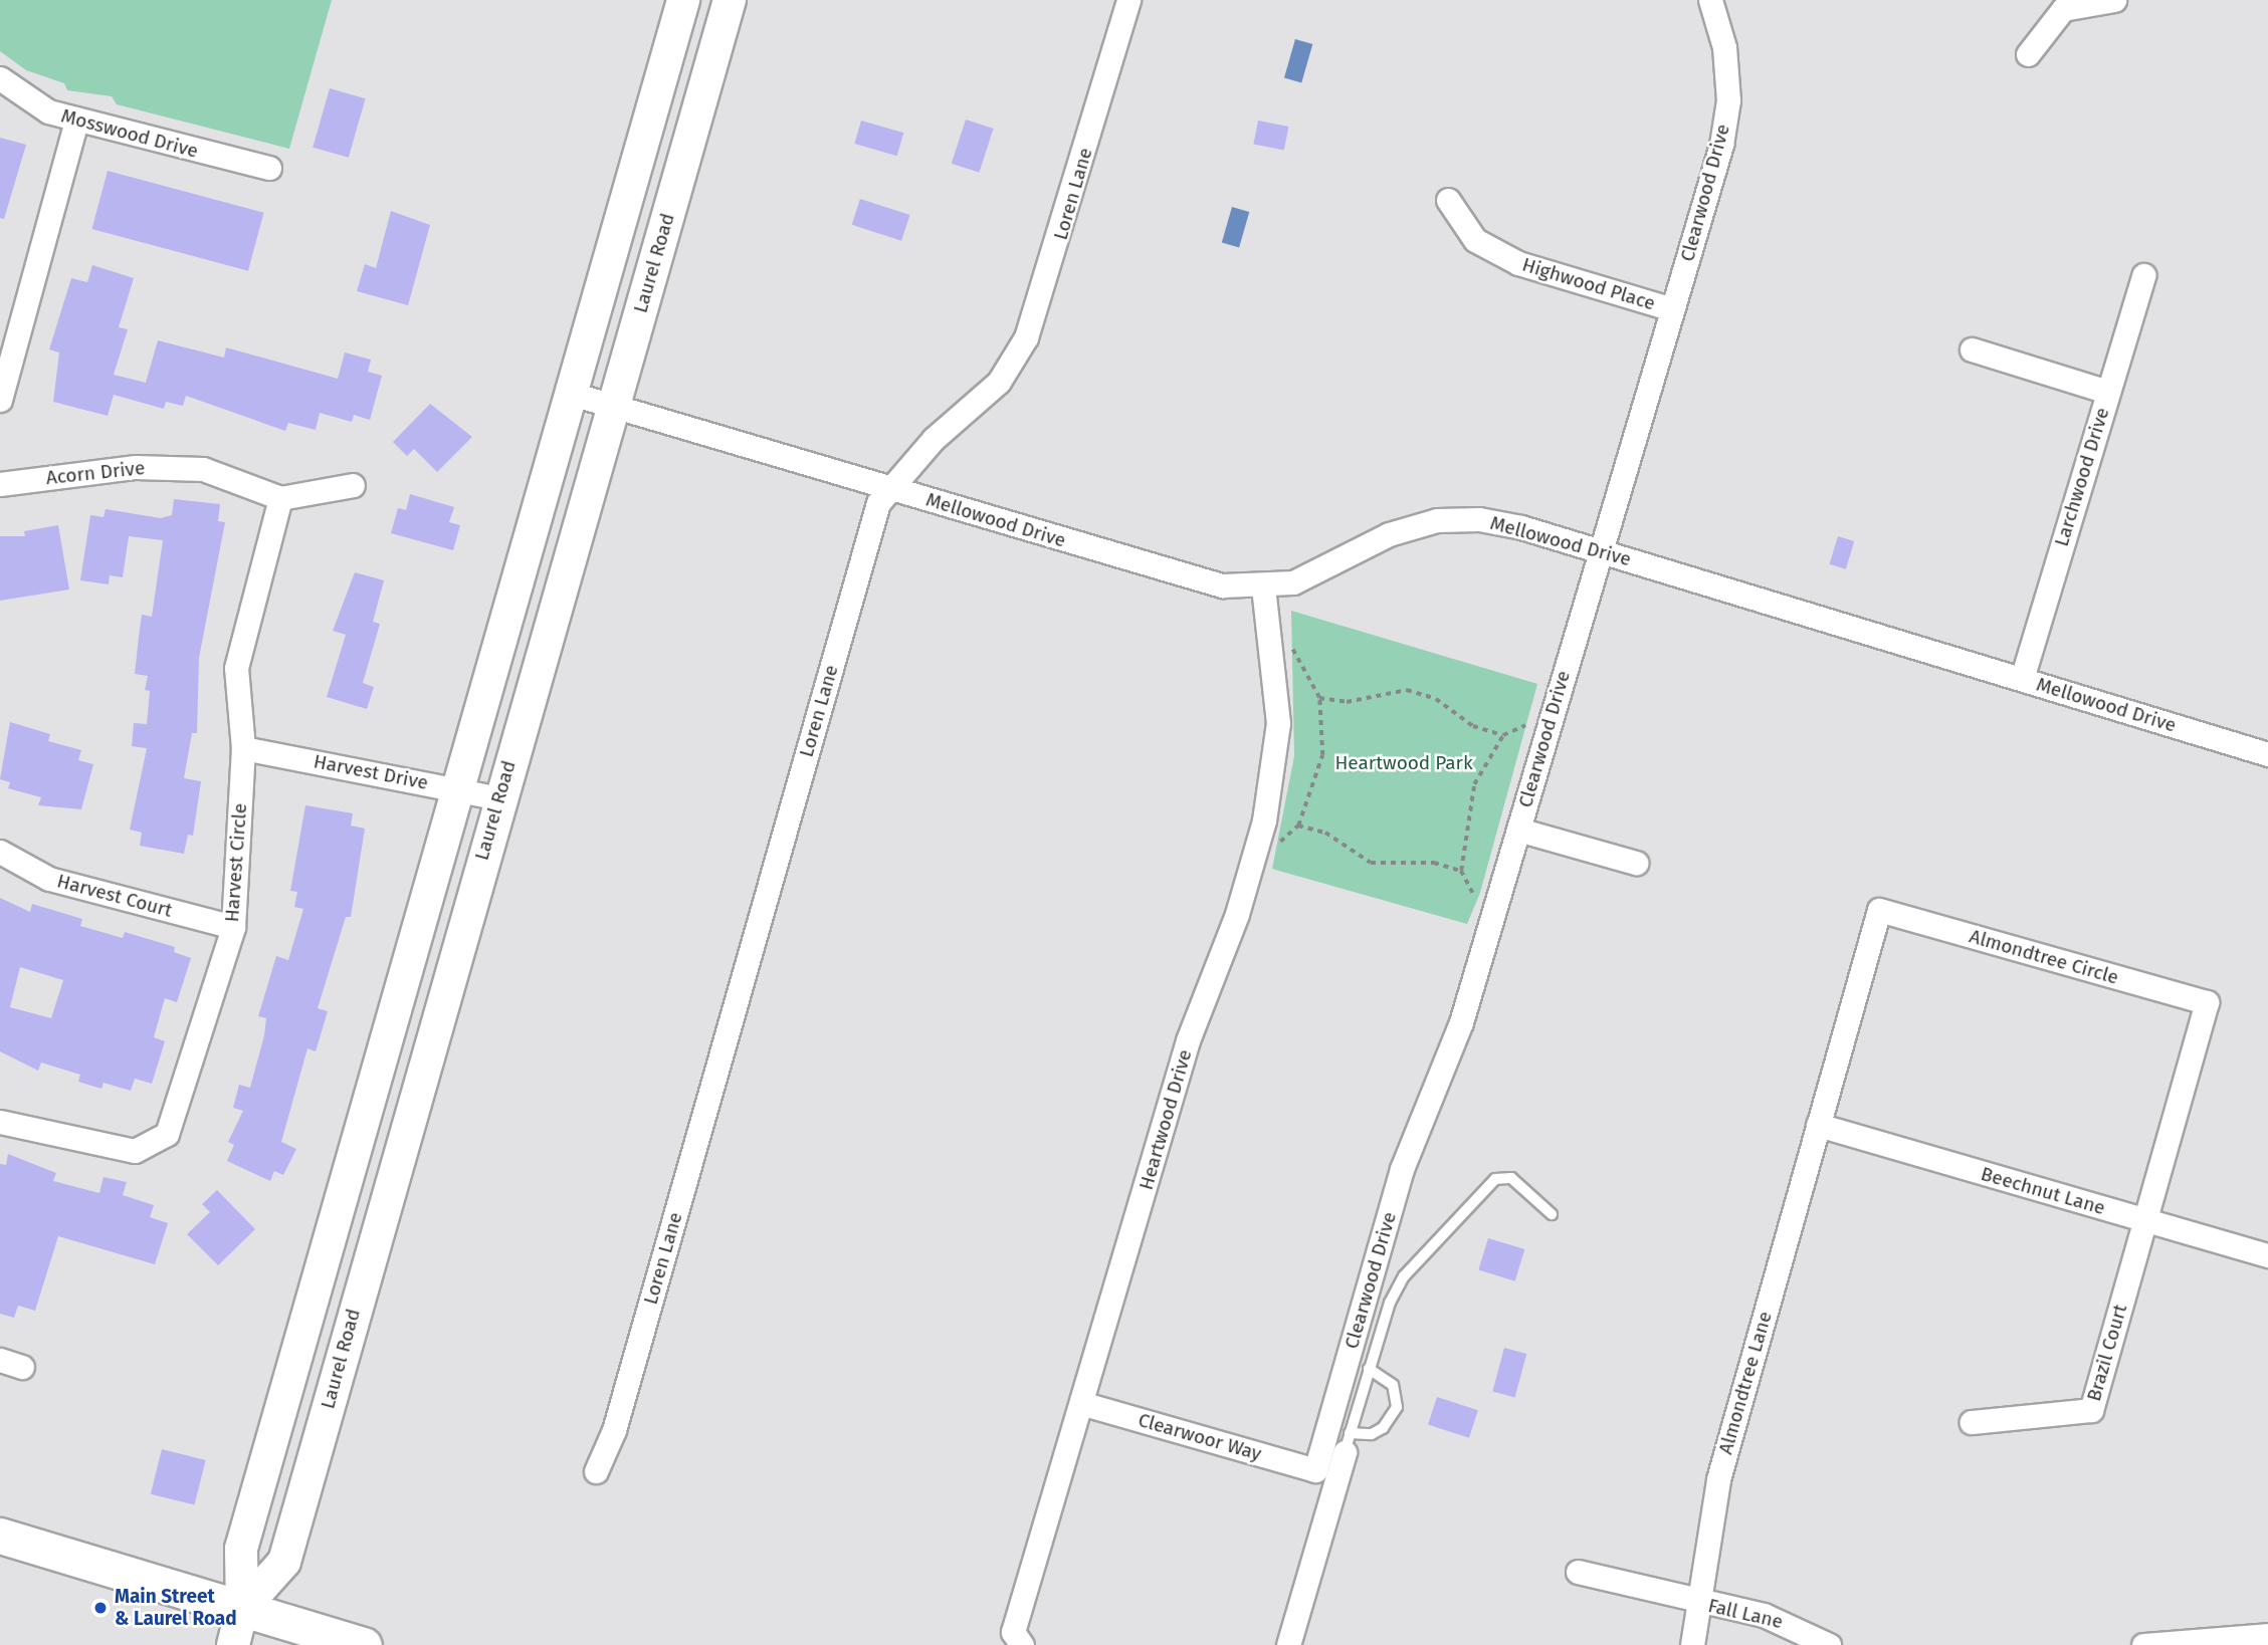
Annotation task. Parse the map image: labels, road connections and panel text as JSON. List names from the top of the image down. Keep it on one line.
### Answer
{"streets":{"main road":["Laurel Road"],"street":["Mosswood Drive","Clearwood Drive","Loren Lane","Highwood Place","Acorn Drive","Larchwood Drive","Mellowood Drive","Harvest Drive","Harvest Circle","Harvest Court","Almondtree Circle","Heartwood Drive","Beechnut Lane","Brazil Court","Almondtree Lane","Clearwoor Way","Fall Lane"]},"crossings":[["Clearwood Drive","Highwood Place"],["Clearwood Drive","Mellowood Drive"],["Clearwood Drive","Clearwoor Way"],["Loren Lane","Mellowood Drive"],["Laurel Road","Mellowood Drive"],["Laurel Road","Harvest Drive"],["Acorn Drive","Harvest Circle"],["Larchwood Drive","Mellowood Drive"],["Mellowood Drive","Heartwood Drive"],["Harvest Drive","Harvest Circle"],["Harvest Circle","Harvest Court"],["Almondtree Circle","Beechnut Lane"],["Almondtree Circle","Brazil Court"],["Almondtree Circle","Almondtree Lane"],["Heartwood Drive","Clearwoor Way"],["Beechnut Lane","Brazil Court"],["Beechnut Lane","Almondtree Lane"],["Almondtree Lane","Fall Lane"]],"parks":["Heartwood Park"],"places":["Main Street & Laurel Road"]}
